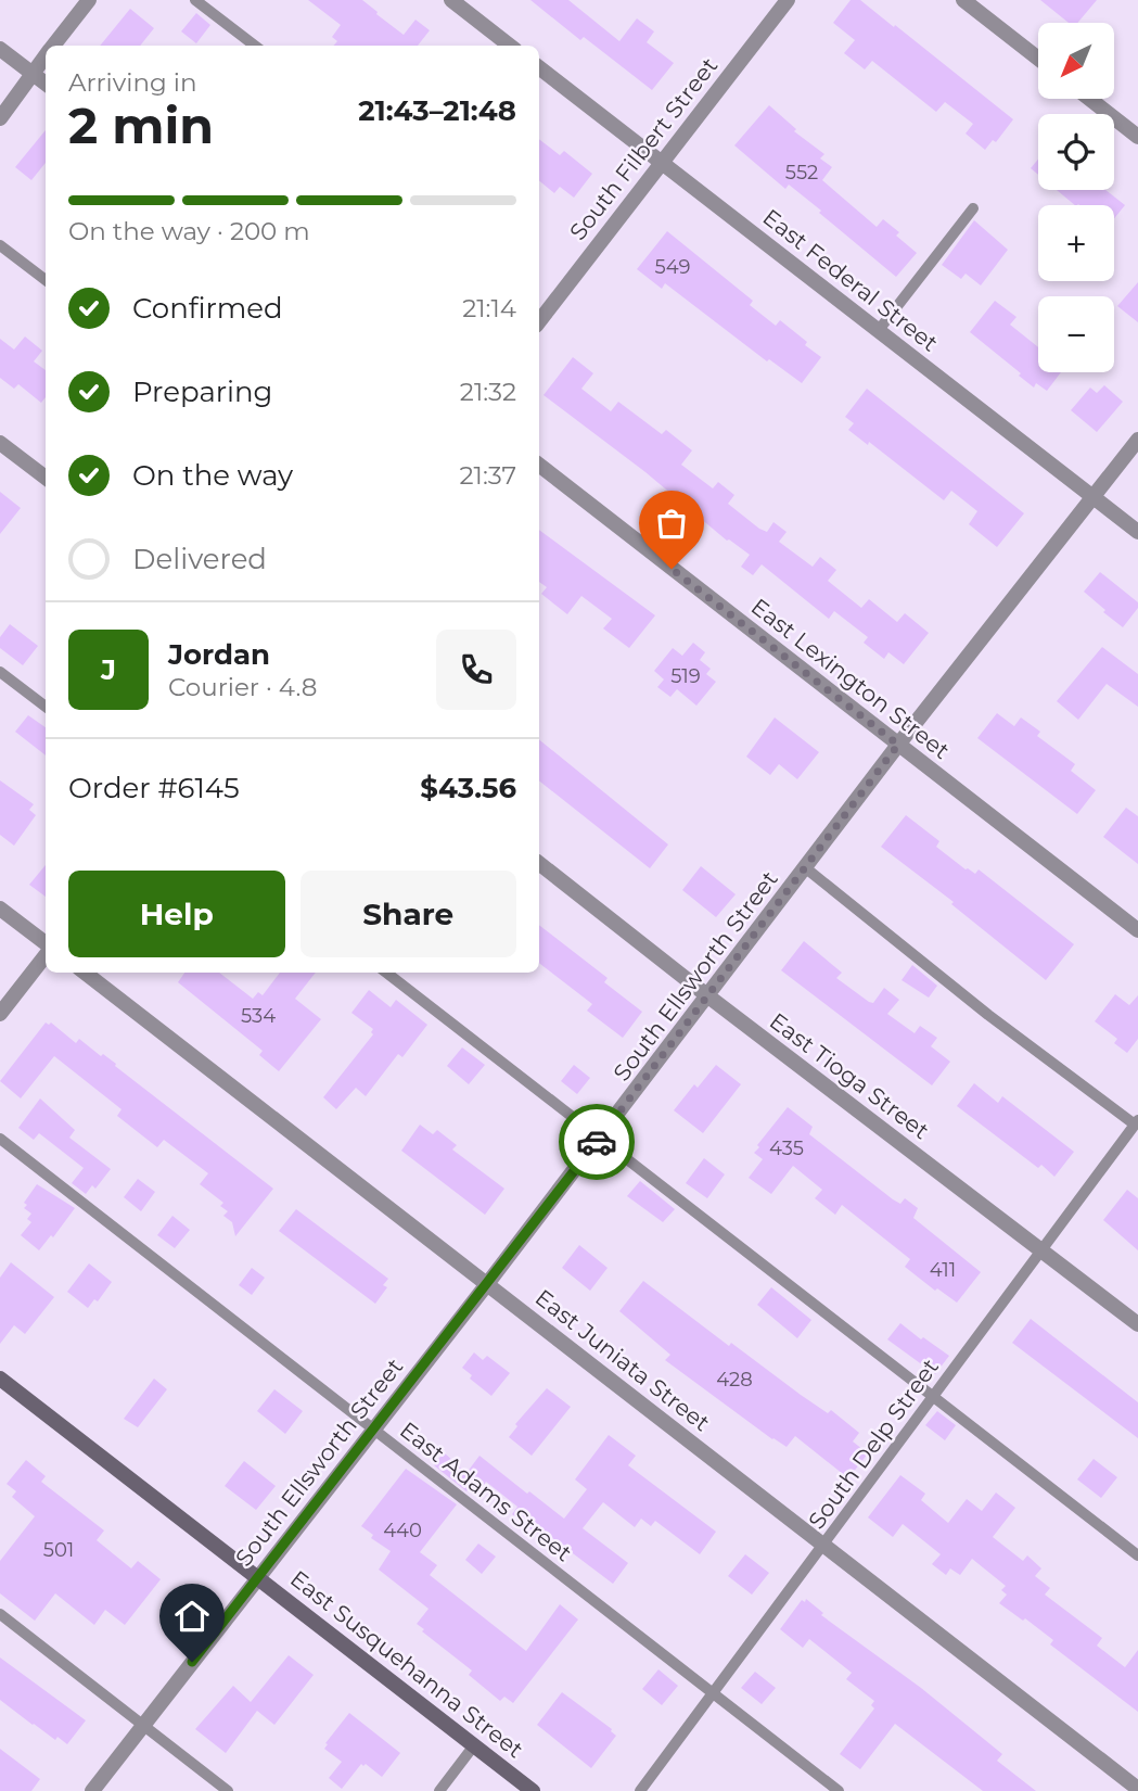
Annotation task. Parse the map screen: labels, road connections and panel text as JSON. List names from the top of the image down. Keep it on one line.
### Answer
{"streets":{"main road":["East Susquehanna Street"],"street":["South Filbert Street","East Federal Street","East Lexington Street","South Ellsworth Street","East Tioga Street","East Juniata Street"],"lane":["South Delp Street","East Adams Street"]},"crossings":[["South Filbert Street","East Federal Street"],["East Federal Street","South Ellsworth Street"],["East Lexington Street","South Ellsworth Street"],["South Ellsworth Street","East Tioga Street"],["South Ellsworth Street","East Juniata Street"],["South Ellsworth Street","East Adams Street"],["South Ellsworth Street","East Susquehanna Street"],["East Tioga Street","South Delp Street"],["East Juniata Street","South Delp Street"],["South Delp Street","East Adams Street"]],"house_numbers":["552","549","519","534","435","411","428","440","501"],"north":"bottom left","page":{"map_buttons":["+","−"],"heading":["2 min","Arriving in","21:43–21:48"],"panel":["Jordan","Courier · 4.8","Order #6145","$43.56"],"bar":"On the way · 200 m","list":[["Confirmed","21:14"],["Preparing","21:32"],["On the way","21:37"],"Delivered"],"round":"J","buttons":["Help","Share"]}}
